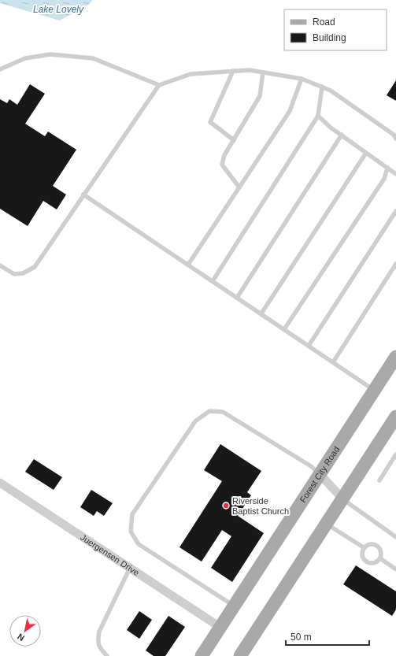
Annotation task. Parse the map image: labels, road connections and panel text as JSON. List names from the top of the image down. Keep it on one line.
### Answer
{"streets":{"main road":["Forest City Road"],"street":["Juergensen Drive"]},"crossings":[["Forest City Road","Juergensen Drive"]],"water":["Lake Lovely"],"places":["Riverside Baptist Church"],"legend":["Road","Building"],"scale_bar":"50 m","north":"bottom left"}
